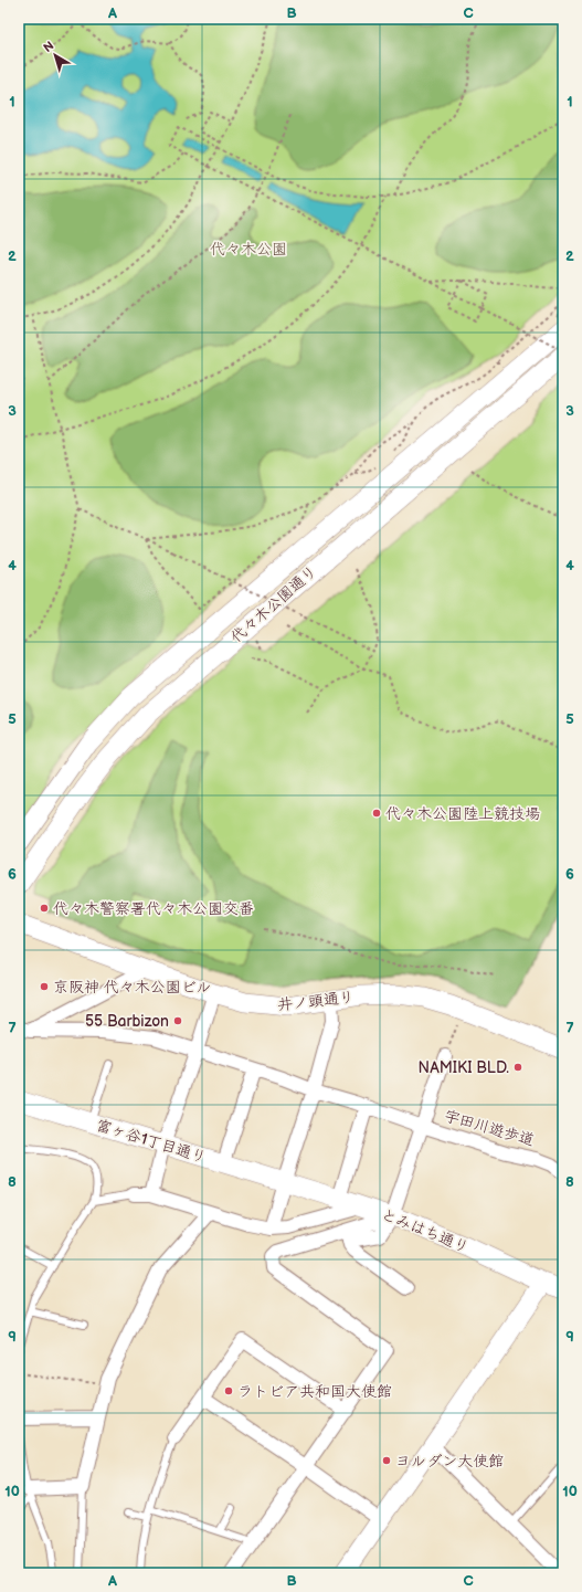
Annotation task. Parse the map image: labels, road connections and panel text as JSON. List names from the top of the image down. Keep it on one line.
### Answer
{"streets":{"main road":["代々木公園通り","井ノ頭通り","富ヶ谷1丁目通り","とみはち通り"],"street":["宇田川遊歩道"]},"crossings":[["富ヶ谷1丁目通り","とみはち通り"]],"parks":["代々木公園"],"places":["代々木公園陸上競技場","代々木警察署代々木公園交番","京阪神 代々木公園ビル","55 Barbizon","NAMIKI BLD.","ラトビア共和国大使館","ヨルダン大使館"],"north":"top left","grid":{"columns":["A","B","C"],"rows":["1","2","3","4","5","6","7","8","9","10"]}}
